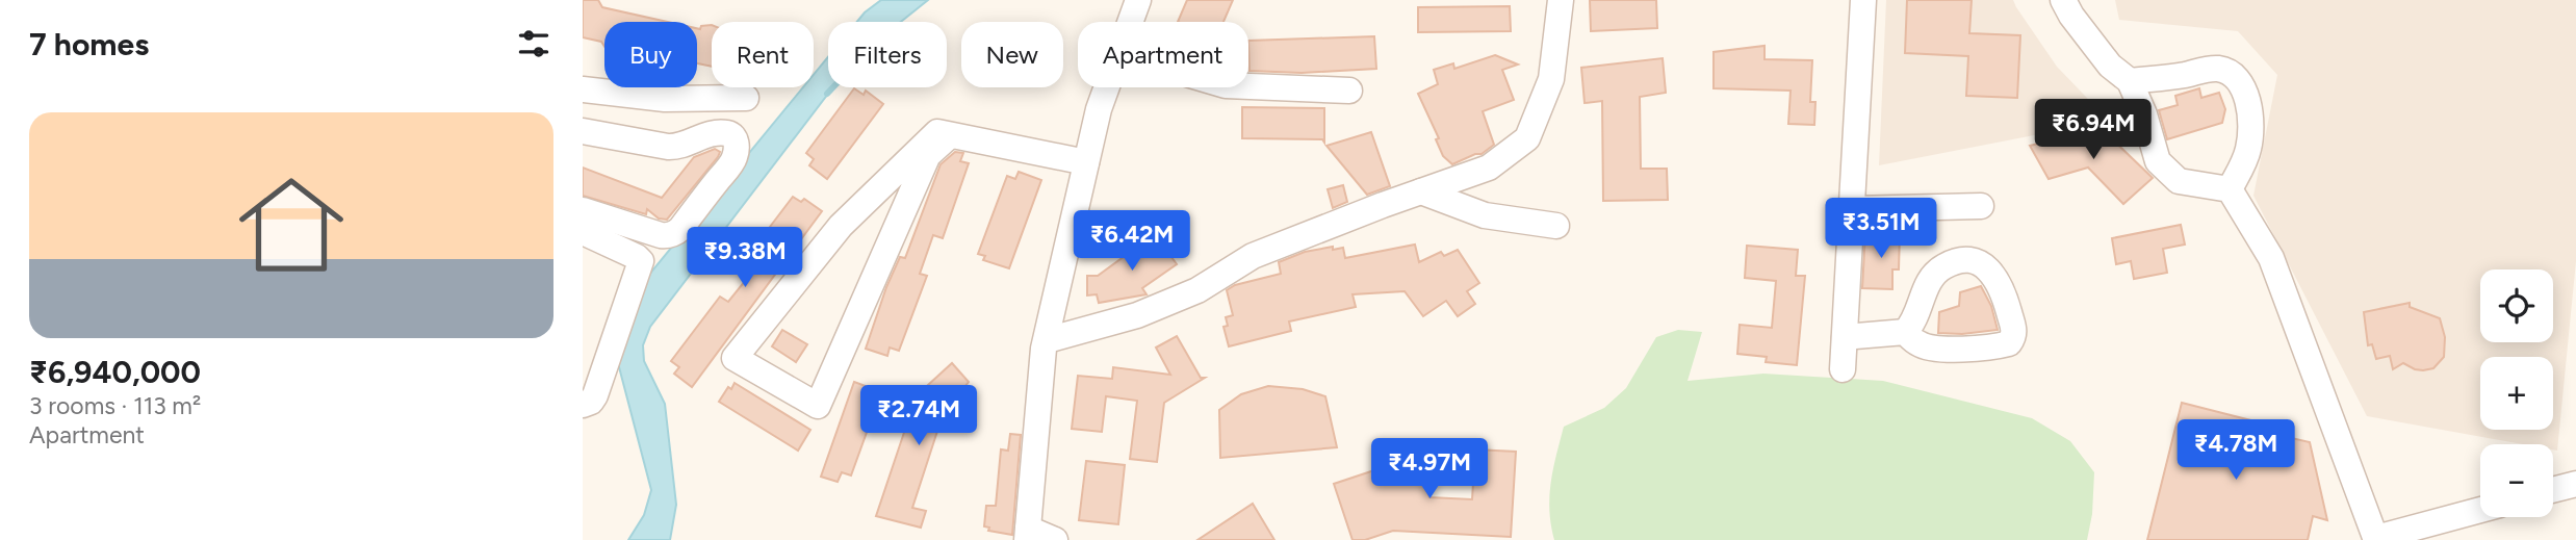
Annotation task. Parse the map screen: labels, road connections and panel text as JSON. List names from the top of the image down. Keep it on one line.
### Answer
{"page":{"heading":"7 homes","chip":["Buy","Rent","Filters","New","Apartment"],"list":[{"name":"₹6,940,000","note":"3 rooms · 113 m² · Apartment"}],"price":["₹6.94M","₹3.51M","₹6.42M","₹9.38M","₹2.74M","₹4.78M","₹4.97M"],"map_buttons":["+","−"]}}
